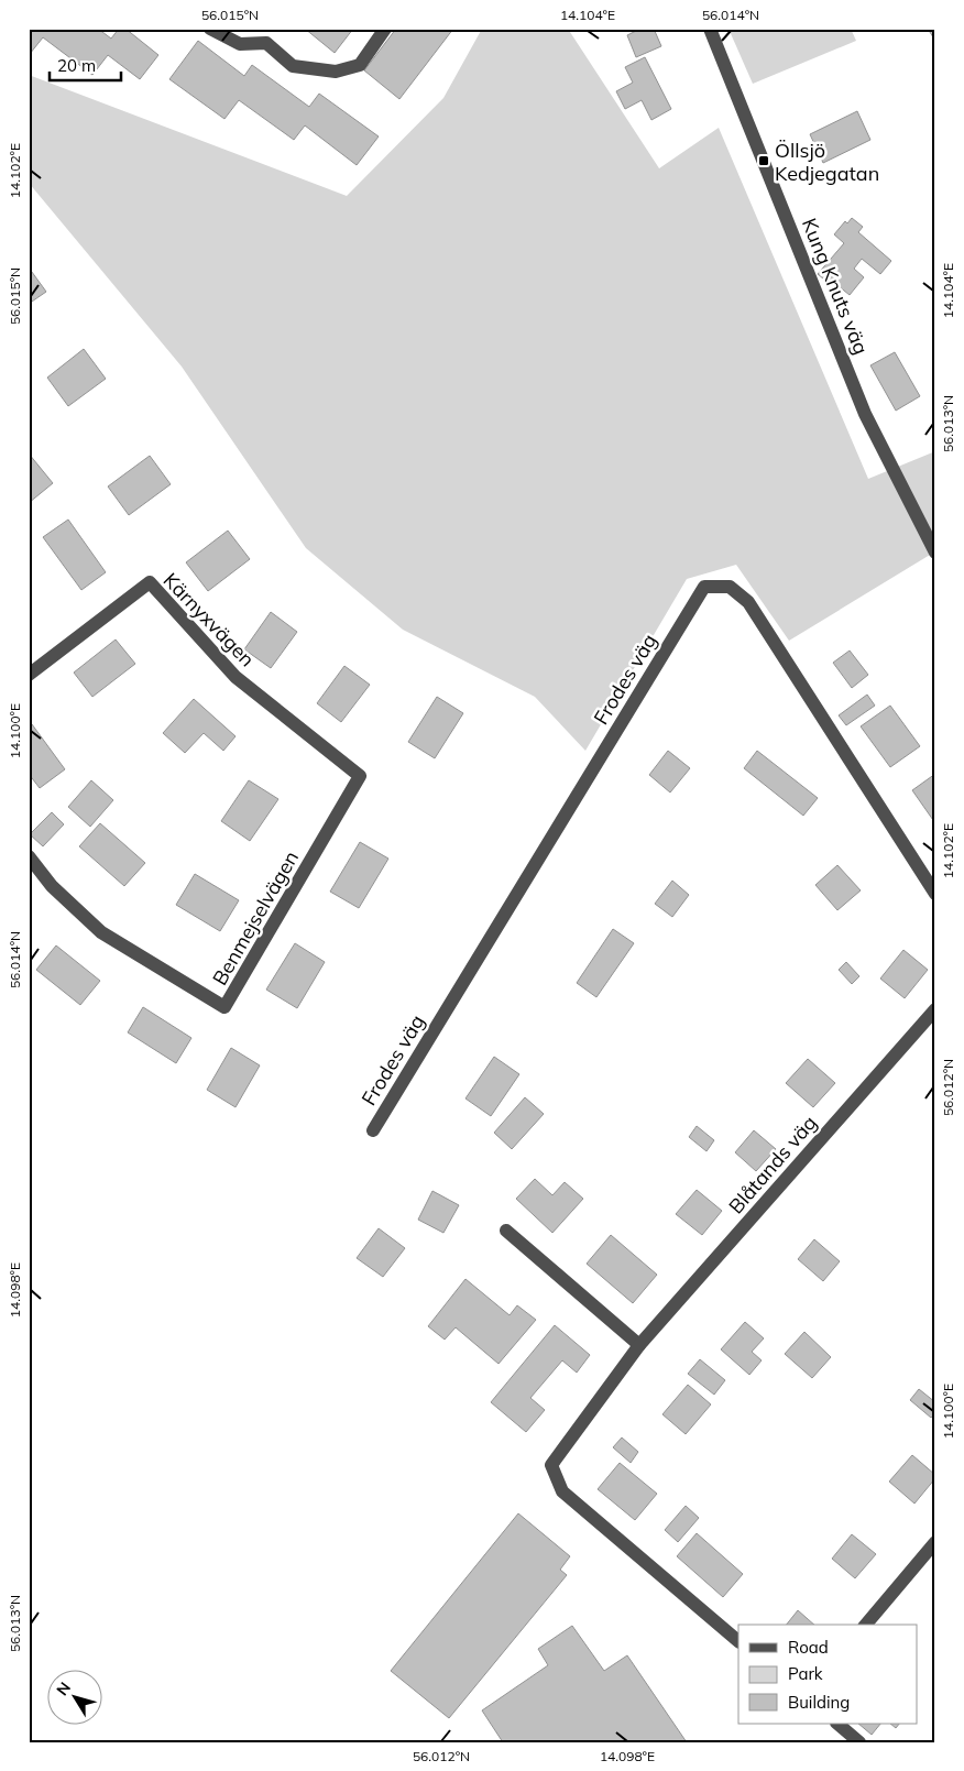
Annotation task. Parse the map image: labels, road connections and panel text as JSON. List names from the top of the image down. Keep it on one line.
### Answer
{"streets":{"street":["Kung Knuts väg","Kärnyxvägen","Frodes väg","Benmejselvägen","Blåtands väg"]},"crossings":[["Kärnyxvägen","Benmejselvägen"]],"places":{"transit":["Öllsjö Kedjegatan"]},"legend":["Road","Park","Building"],"scale_bar":"20 m","north":"top left","coordinates":["56.015°N","14.104°E","56.014°N","14.102°E","56.013°N","14.100°E","56.012°N","14.098°E"]}
